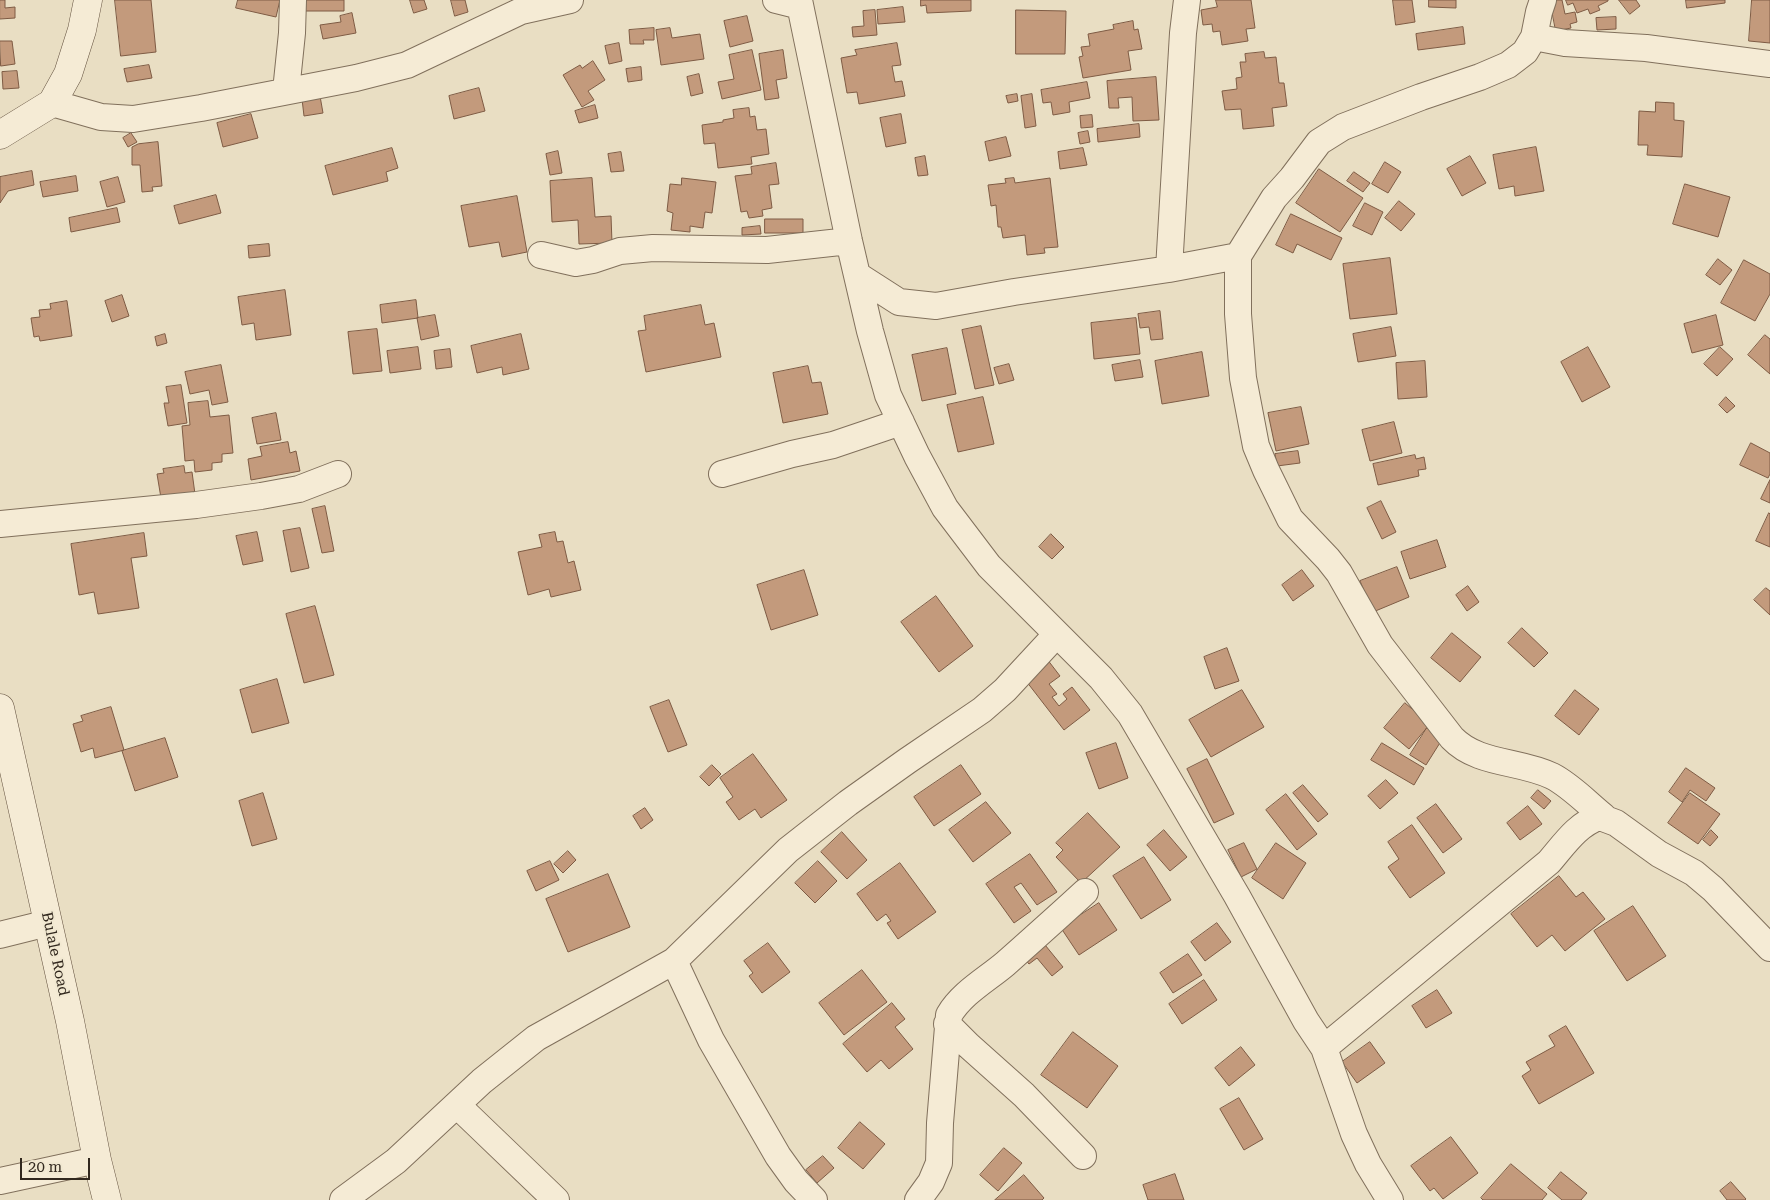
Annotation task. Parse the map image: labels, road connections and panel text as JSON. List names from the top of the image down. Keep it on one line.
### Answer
{"streets":{"street":["Bulale Road"]},"scale_bar":"20 m"}
